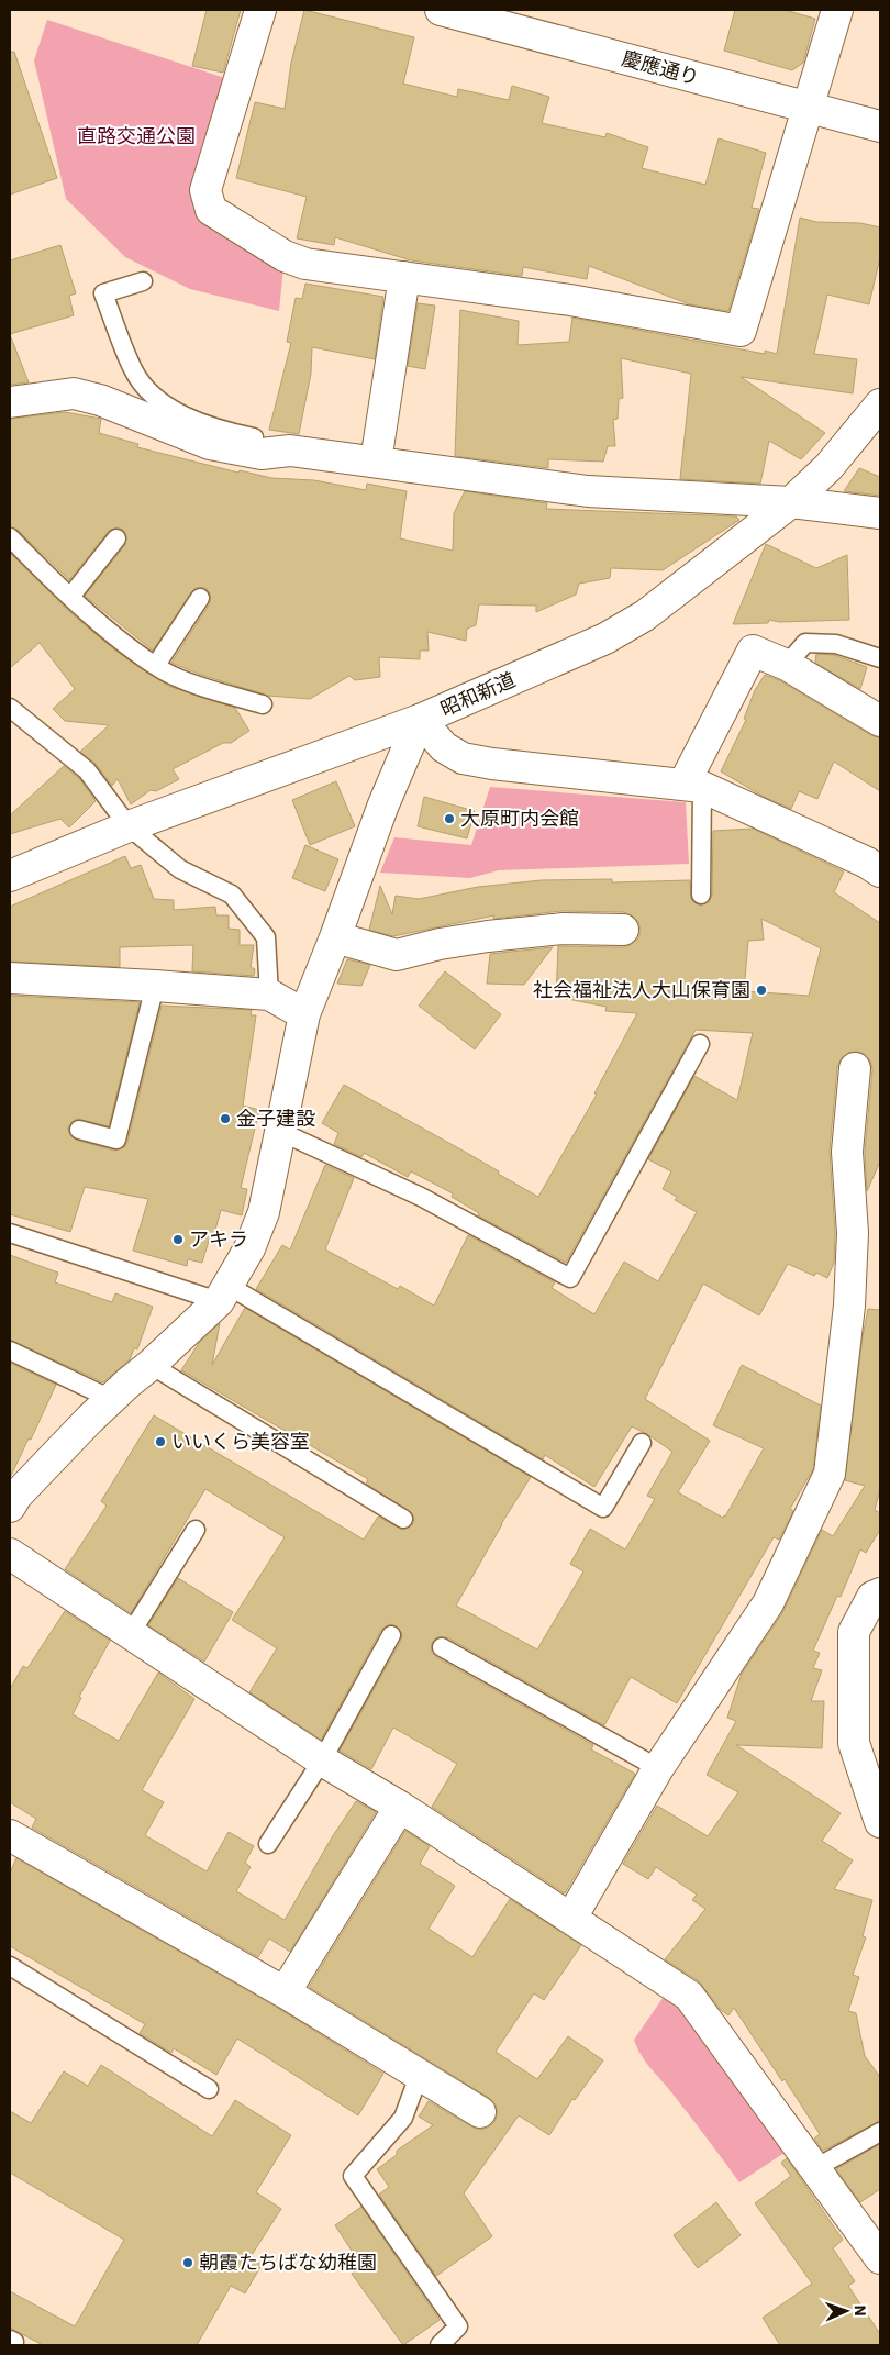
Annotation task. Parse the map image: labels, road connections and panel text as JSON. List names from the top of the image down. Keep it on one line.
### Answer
{"streets":{"street":["慶應通り","昭和新道"]},"parks":["直路交通公園"],"places":["大原町内会館","社会福祉法人大山保育園","金子建設","アキラ","いいくら美容室","朝霞たちばな幼稚園"],"north":"right"}
